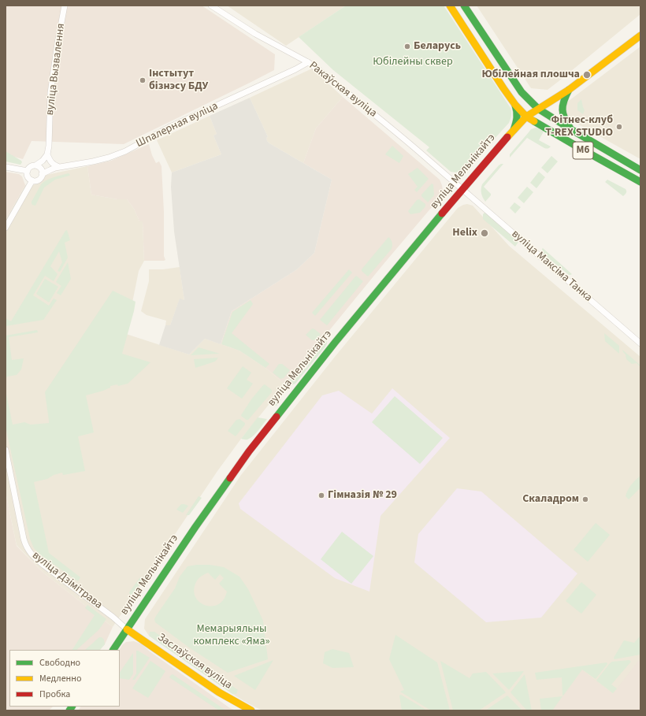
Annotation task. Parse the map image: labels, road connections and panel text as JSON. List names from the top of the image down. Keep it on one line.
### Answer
{"streets":{"main road":["М6","вуліца Мельнікайтэ","Заслаўская вуліца"],"street":["вуліца Вызвалення","Ракаўская вуліца","Шпалерная вуліца","вуліца Максіма Танка","вуліца Дзімітрава"]},"crossings":[["Ракаўская вуліца","Шпалерная вуліца"],["Ракаўская вуліца","вуліца Мельнікайтэ"],["Ракаўская вуліца","вуліца Максіма Танка"],["М6","вуліца Мельнікайтэ"],["вуліца Мельнікайтэ","вуліца Максіма Танка"],["вуліца Мельнікайтэ","вуліца Дзімітрава"],["вуліца Мельнікайтэ","Заслаўская вуліца"],["вуліца Дзімітрава","Заслаўская вуліца"]],"parks":["Юбілейны сквер","Мемарыяльны комплекс «Яма»"],"places":["Беларусь","Юбілейная плошча","Інстытут бізнэсу БДУ","Фітнес-клуб T-REX STUDIO","Helix","Гімназія № 29","Скаладром"],"legend":["Свободно","Медленно","Пробка"]}
